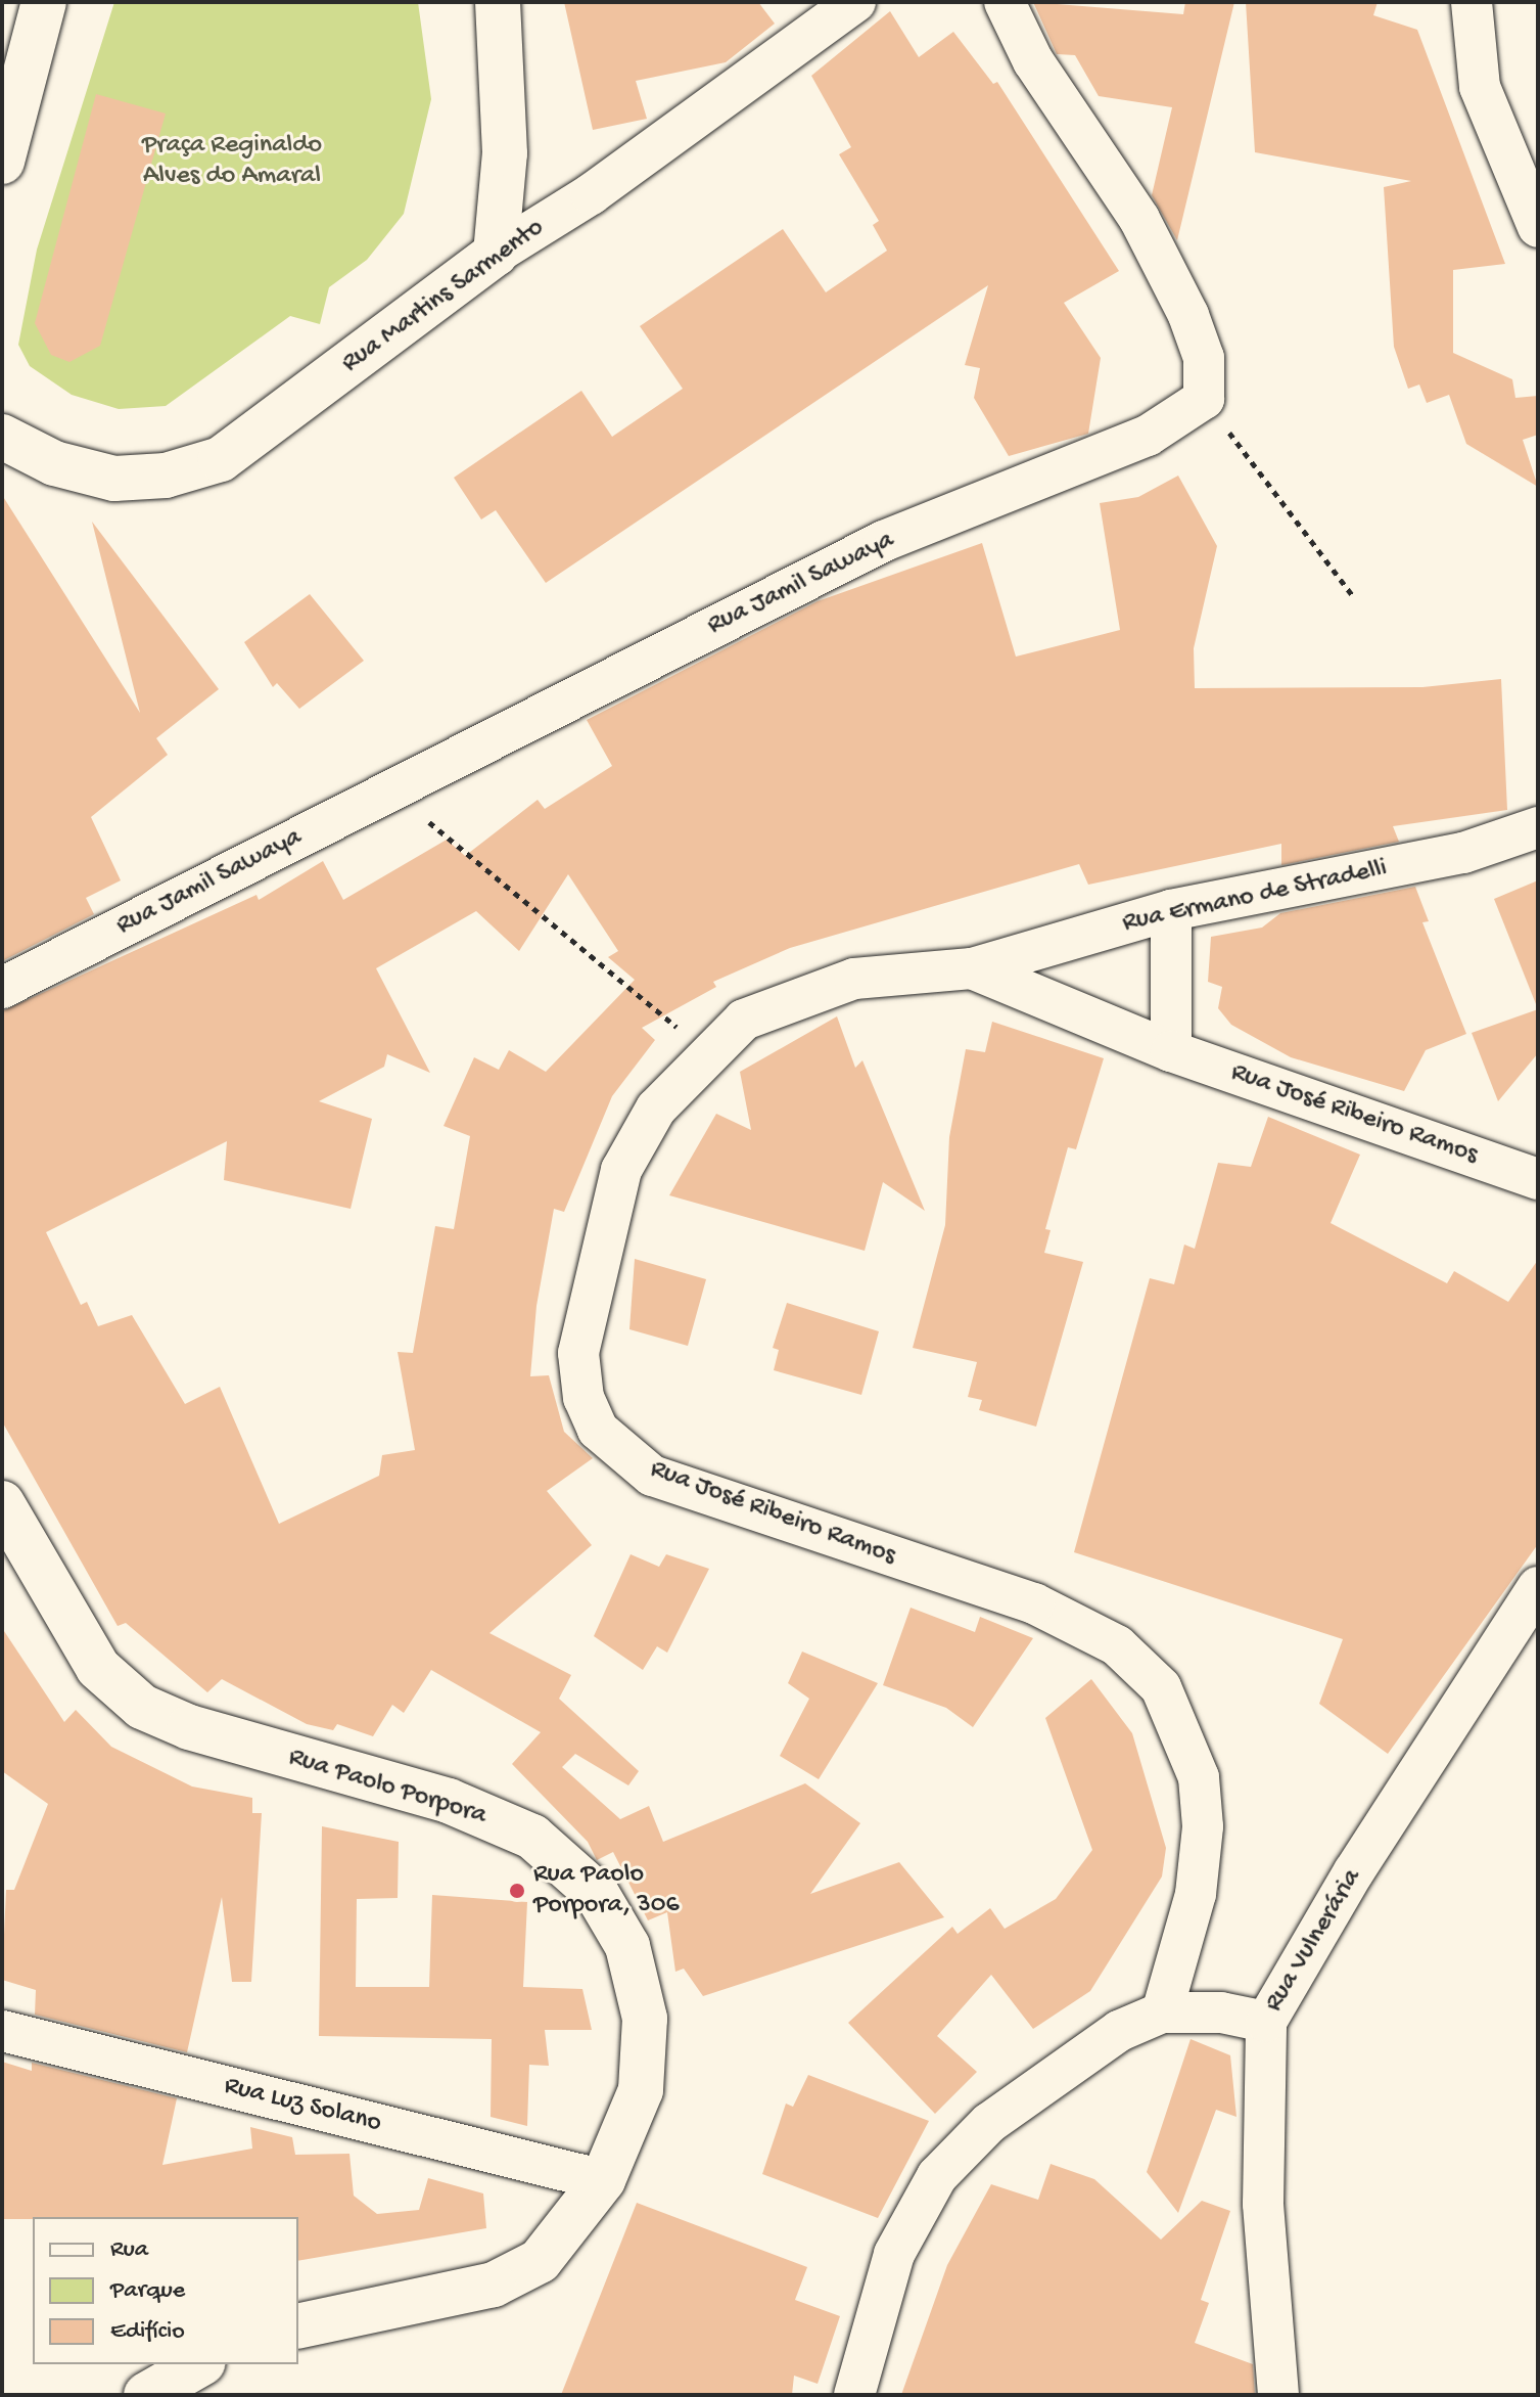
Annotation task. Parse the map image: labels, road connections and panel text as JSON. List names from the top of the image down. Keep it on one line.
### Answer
{"streets":{"street":["Rua Martins Sarmento","Rua Jamil Sawaya","Rua Ermano de Stradelli","Rua José Ribeiro Ramos","Rua Paolo Porpora","Rua Vulnerária","Rua Luz Solano"]},"crossings":[["Rua Ermano de Stradelli","Rua José Ribeiro Ramos"],["Rua Paolo Porpora","Rua Luz Solano"]],"parks":["Praça Reginaldo Alves do Amaral"],"places":["Rua Paolo Porpora, 306"],"legend":["Rua","Parque","Edifício"]}
